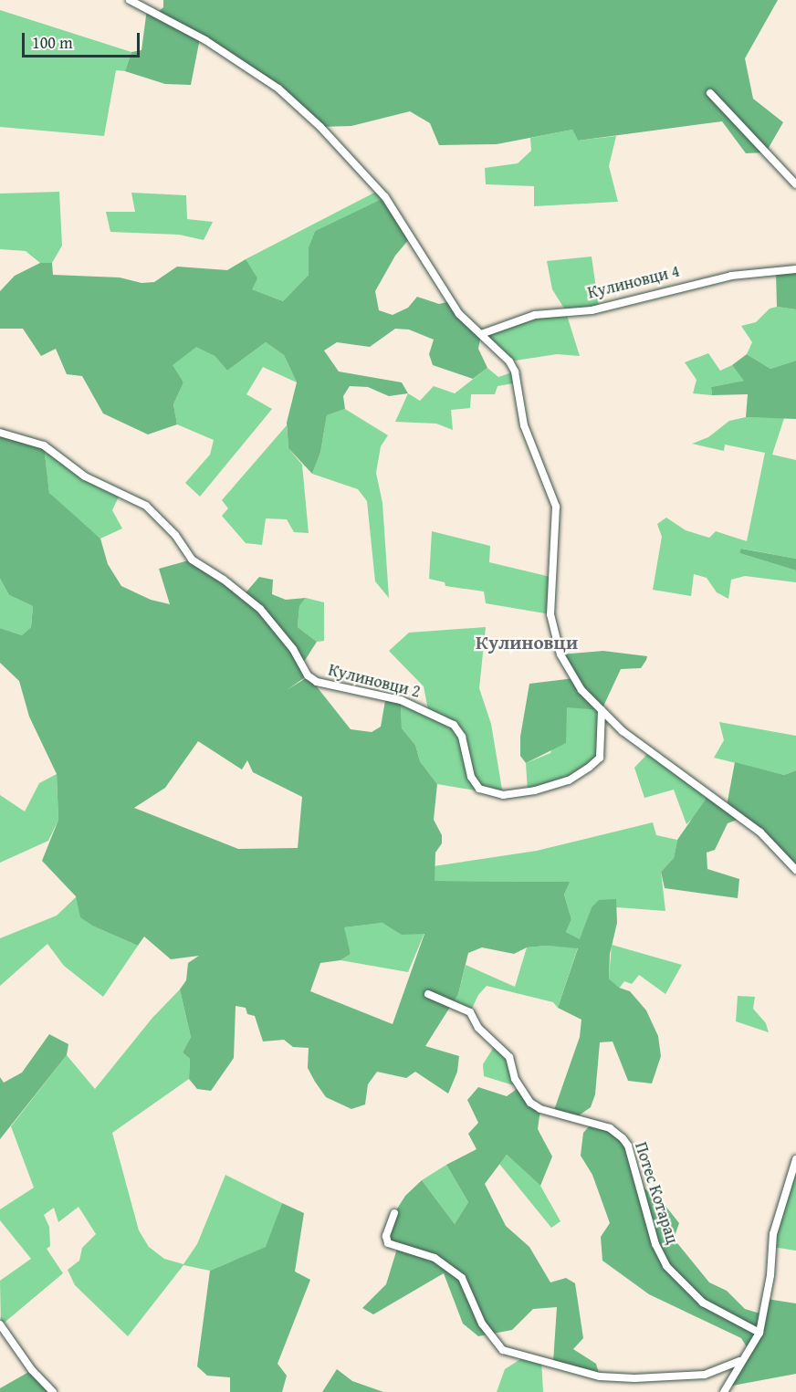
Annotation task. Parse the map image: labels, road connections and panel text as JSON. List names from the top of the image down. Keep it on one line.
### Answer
{"streets":{"street":["Кулиновци 4","Кулиновци 2","Потес Котарац"]},"districts":["Кулиновци"],"scale_bar":"100 m"}
